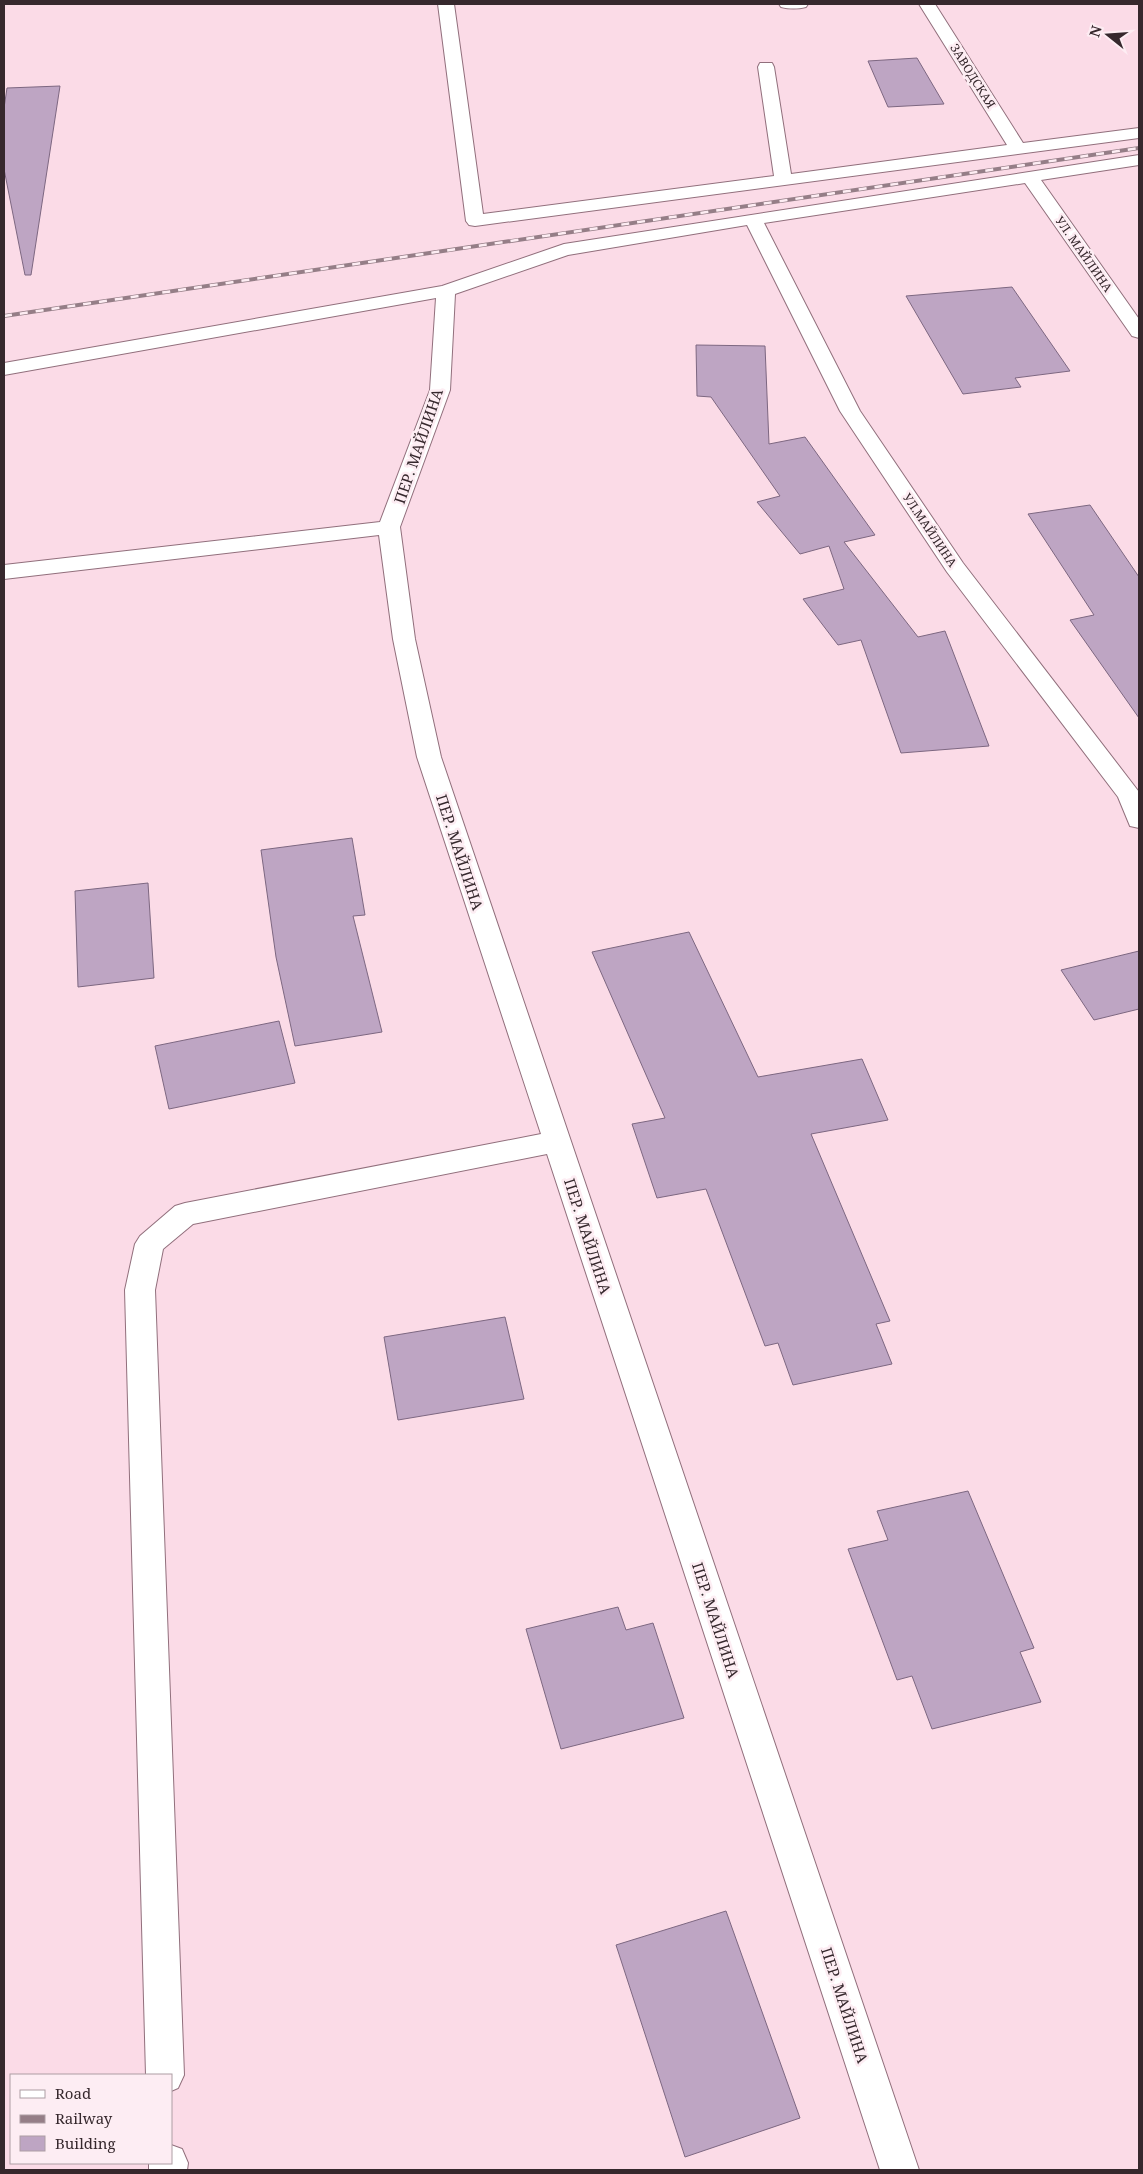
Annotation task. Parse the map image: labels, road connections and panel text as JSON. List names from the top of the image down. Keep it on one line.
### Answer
{"streets":{"street":["ЗАВОДСКАЯ","УЛ. МАЙЛИНА","ПЕР. МАЙЛИНА","УЛ.МАЙЛИНА"]},"legend":["Road","Railway","Building"],"north":"left"}
